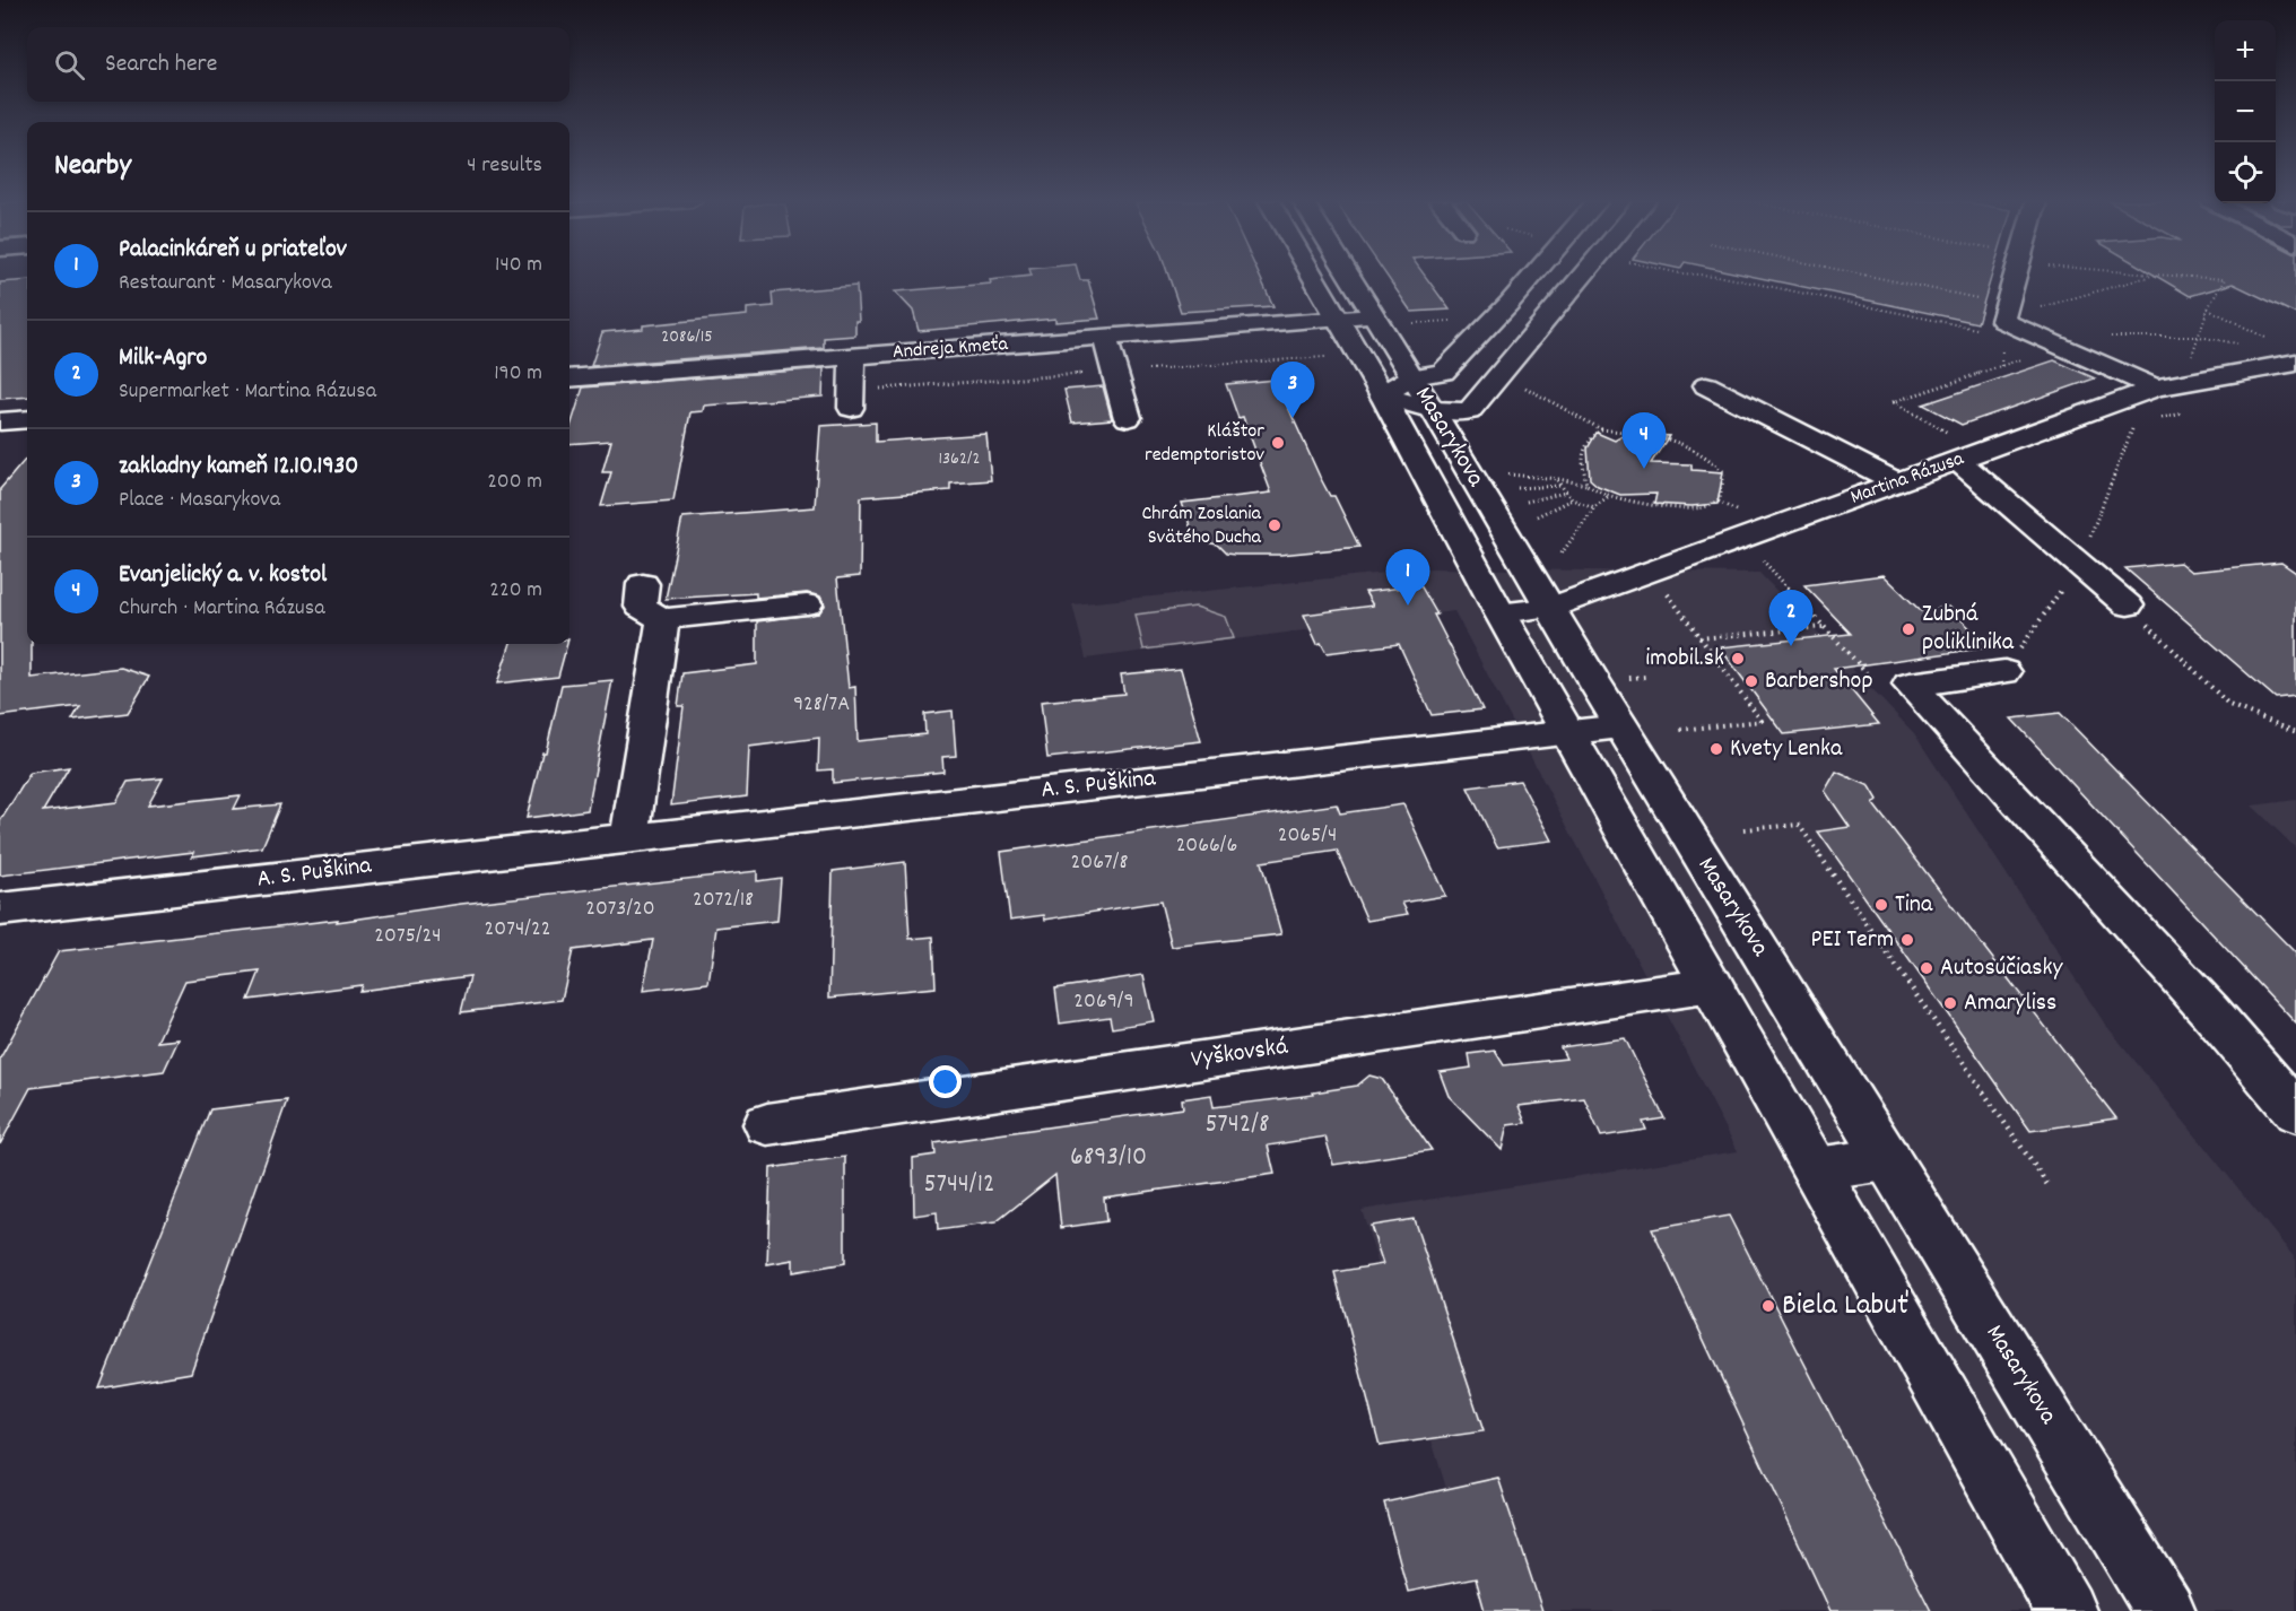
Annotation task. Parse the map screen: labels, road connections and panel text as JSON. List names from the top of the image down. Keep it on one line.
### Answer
{"streets":{"street":["Andreja Kmeťa","Masarykova","Martina Rázusa","A. S. Puškina","Vyškovská"]},"crossings":[["Andreja Kmeťa","Masarykova"],["Masarykova","Martina Rázusa"],["Masarykova","A. S. Puškina"],["Masarykova","Vyškovská"]],"places":["Kláštor redemptoristov","Chrám Zoslania Svätého Ducha","Zubná poliklinika","imobil.sk","Barbershop","Kvety Lenka","Tina","PEI Term","Autosúčiasky","Amaryliss","Biela Labuť"],"house_numbers":["2086/15","1362/2","928/7A","2065/4","2066/6","2067/8","2072/18","2073/20","2074/22","2075/24","2069/9","5742/8","6893/10","5744/12"],"page":{"map_buttons":["+","−"],"search":"Search here","heading":["Nearby","4 results"],"list":[{"mark":"1","name":"Palacinkáreň u priateľov","note":"Restaurant · Masarykova","value":"140 m"},{"mark":"2","name":"Milk-Agro","note":"Supermarket · Martina Rázusa","value":"190 m"},{"mark":"3","name":"zakladny kameň 12.10.1930","note":"Place · Masarykova","value":"200 m"},{"mark":"4","name":"Evanjelický a. v. kostol","note":"Church · Martina Rázusa","value":"220 m"}],"pins":["3","4","1","2"]}}
